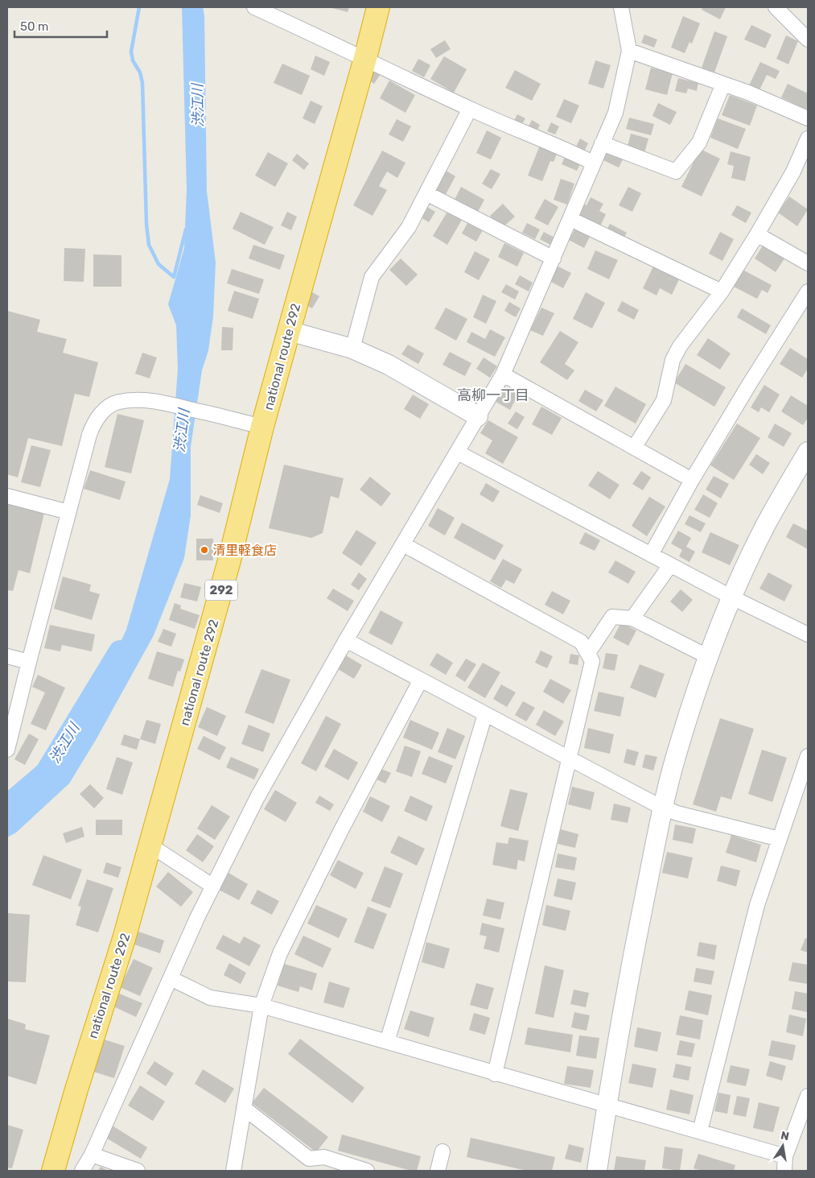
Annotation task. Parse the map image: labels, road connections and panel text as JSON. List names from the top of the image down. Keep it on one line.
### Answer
{"streets":{"highway":["national route 292","292"]},"districts":["高柳一丁目"],"water":["渋江川"],"places":["清里軽食店"],"scale_bar":"50 m","north":"top"}
